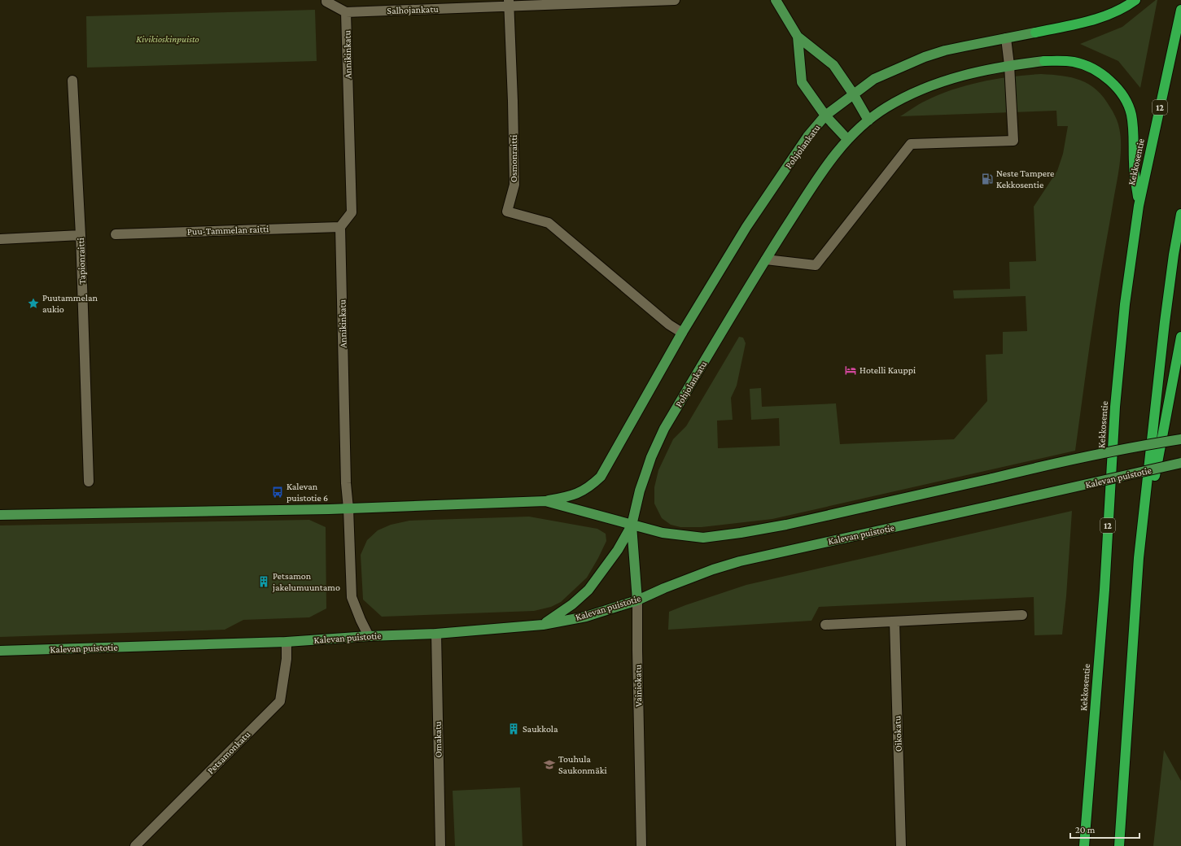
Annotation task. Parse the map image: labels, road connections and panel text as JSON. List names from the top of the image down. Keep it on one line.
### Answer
{"streets":{"highway":["12","Kekkosentie"],"main road":["Pohjolankatu","Kalevan puistotie","Vainiokatu"],"street":["Salhojankatu","Annikinkatu","Osmonraitti","Puu-Tammelan raitti","Tapionraitti","Oikokatu","Omakatu","Petsamonkatu"]},"crossings":[["Salhojankatu","Annikinkatu"],["Salhojankatu","Osmonraitti"],["Annikinkatu","Puu-Tammelan raitti"],["Annikinkatu","Kalevan puistotie"],["Pohjolankatu","Osmonraitti"],["Pohjolankatu","Kalevan puistotie"],["Pohjolankatu","Vainiokatu"],["Kalevan puistotie","Vainiokatu"],["Kalevan puistotie","Omakatu"],["Kalevan puistotie","Petsamonkatu"]],"parks":["Kivikioskinpuisto"],"places":{"fuel station":["Neste Tampere Kekkosentie"],"place":["Puutammelan aukio"],"hotel":["Hotelli Kauppi"],"bus stop":["Kalevan puistotie 6"],"building":["Petsamon jakelumuuntamo","Saukkola"],"school or university":["Touhula Saukonmäki"]},"scale_bar":"20 m"}
